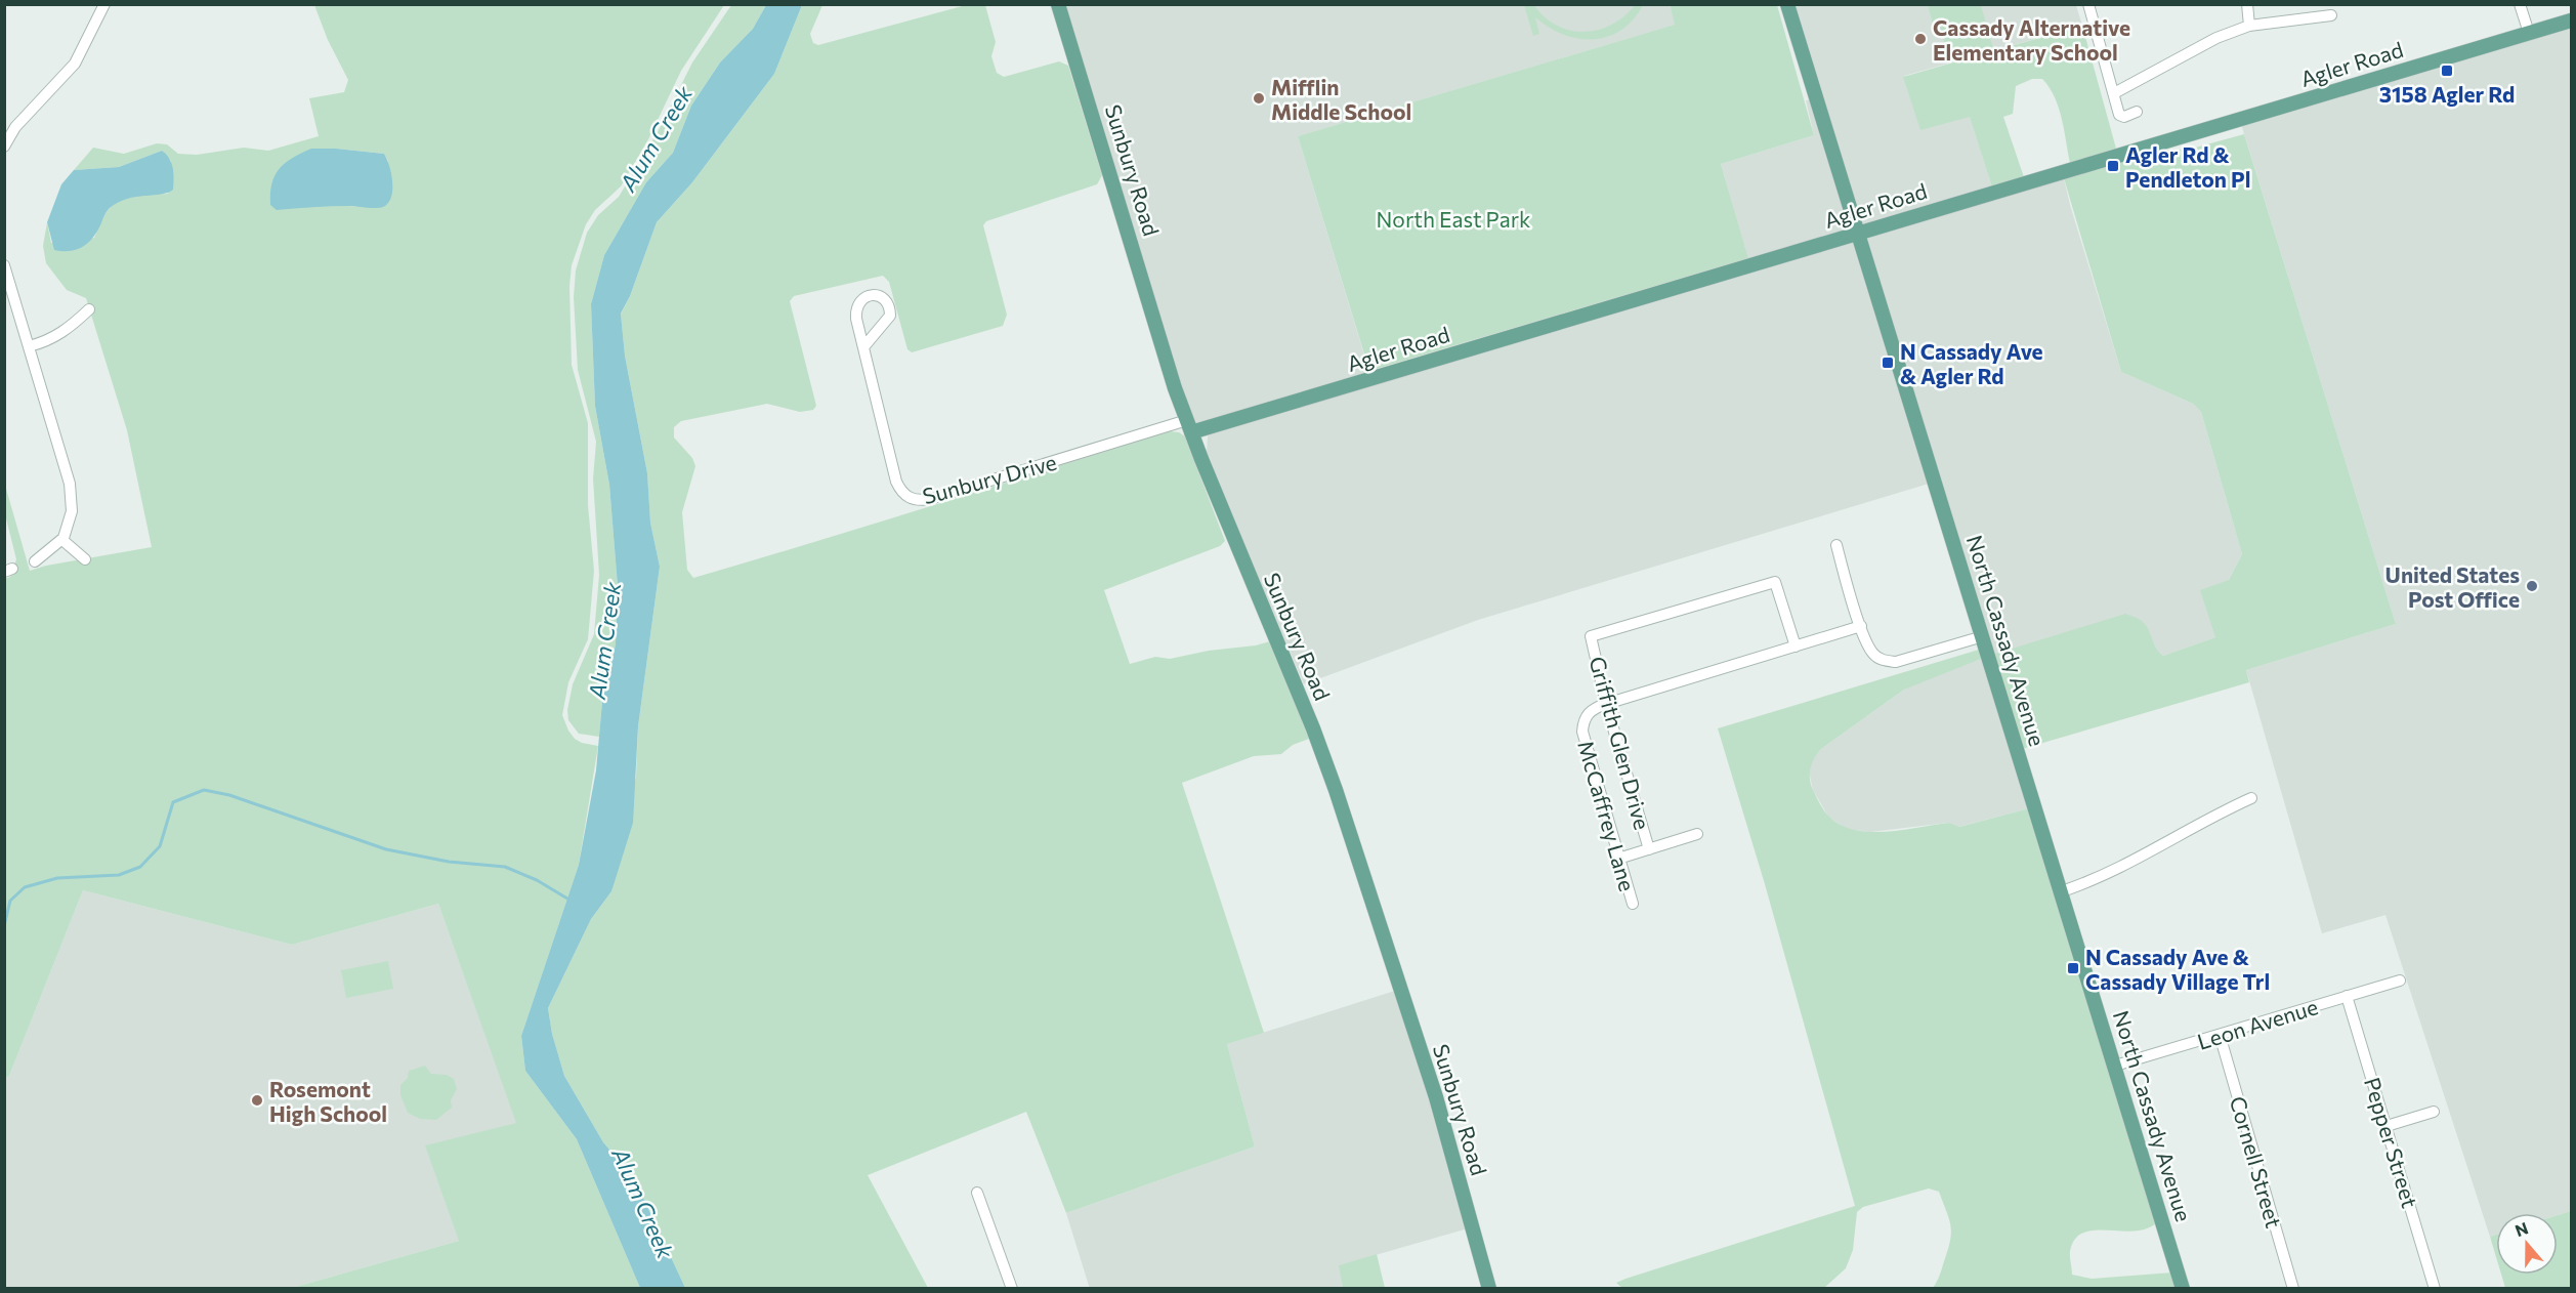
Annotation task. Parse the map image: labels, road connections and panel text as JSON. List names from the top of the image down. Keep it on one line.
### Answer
{"streets":{"main road":["Agler Road","Sunbury Road","North Cassady Avenue"],"street":["Sunbury Drive","Griffith Glen Drive","McCaffrey Lane","Leon Avenue","Pepper Street","Cornell Street"]},"crossings":[["Agler Road","Sunbury Road"],["Agler Road","Sunbury Drive"],["Agler Road","North Cassady Avenue"],["Sunbury Road","Sunbury Drive"],["North Cassady Avenue","Leon Avenue"],["Griffith Glen Drive","McCaffrey Lane"],["Leon Avenue","Pepper Street"],["Leon Avenue","Cornell Street"]],"water":["Alum Creek"],"parks":["North East Park"],"places":{"other":["Cassady Alternative Elementary School","Mifflin Middle School","United States Post Office","Rosemont High School"],"transit":["3158 Agler Rd","Agler Rd & Pendleton Pl","N Cassady Ave & Agler Rd","N Cassady Ave & Cassady Village Trl"]},"north":"top"}
